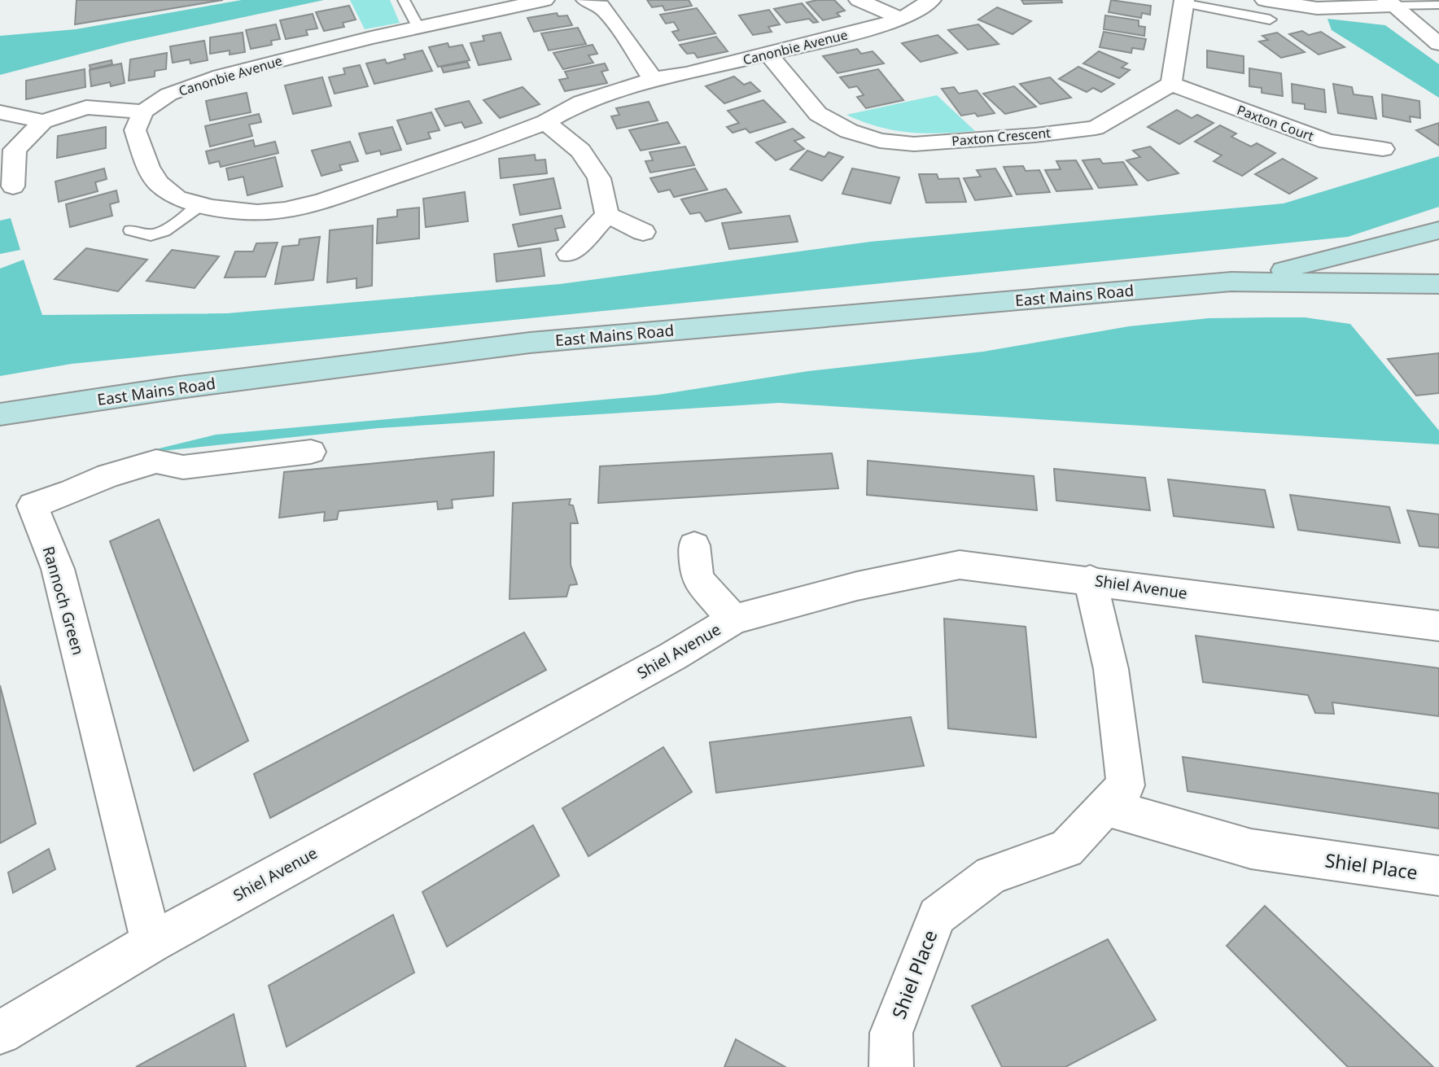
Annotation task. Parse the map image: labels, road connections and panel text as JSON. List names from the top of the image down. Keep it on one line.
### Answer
{"streets":{"main road":["East Mains Road"],"street":["Canonbie Avenue","Paxton Court","Paxton Crescent","Shiel Avenue","Rannoch Green","Shiel Place"]},"crossings":[["Canonbie Avenue","Paxton Crescent"],["Paxton Court","Paxton Crescent"],["Shiel Avenue","Rannoch Green"],["Shiel Avenue","Shiel Place"]]}
